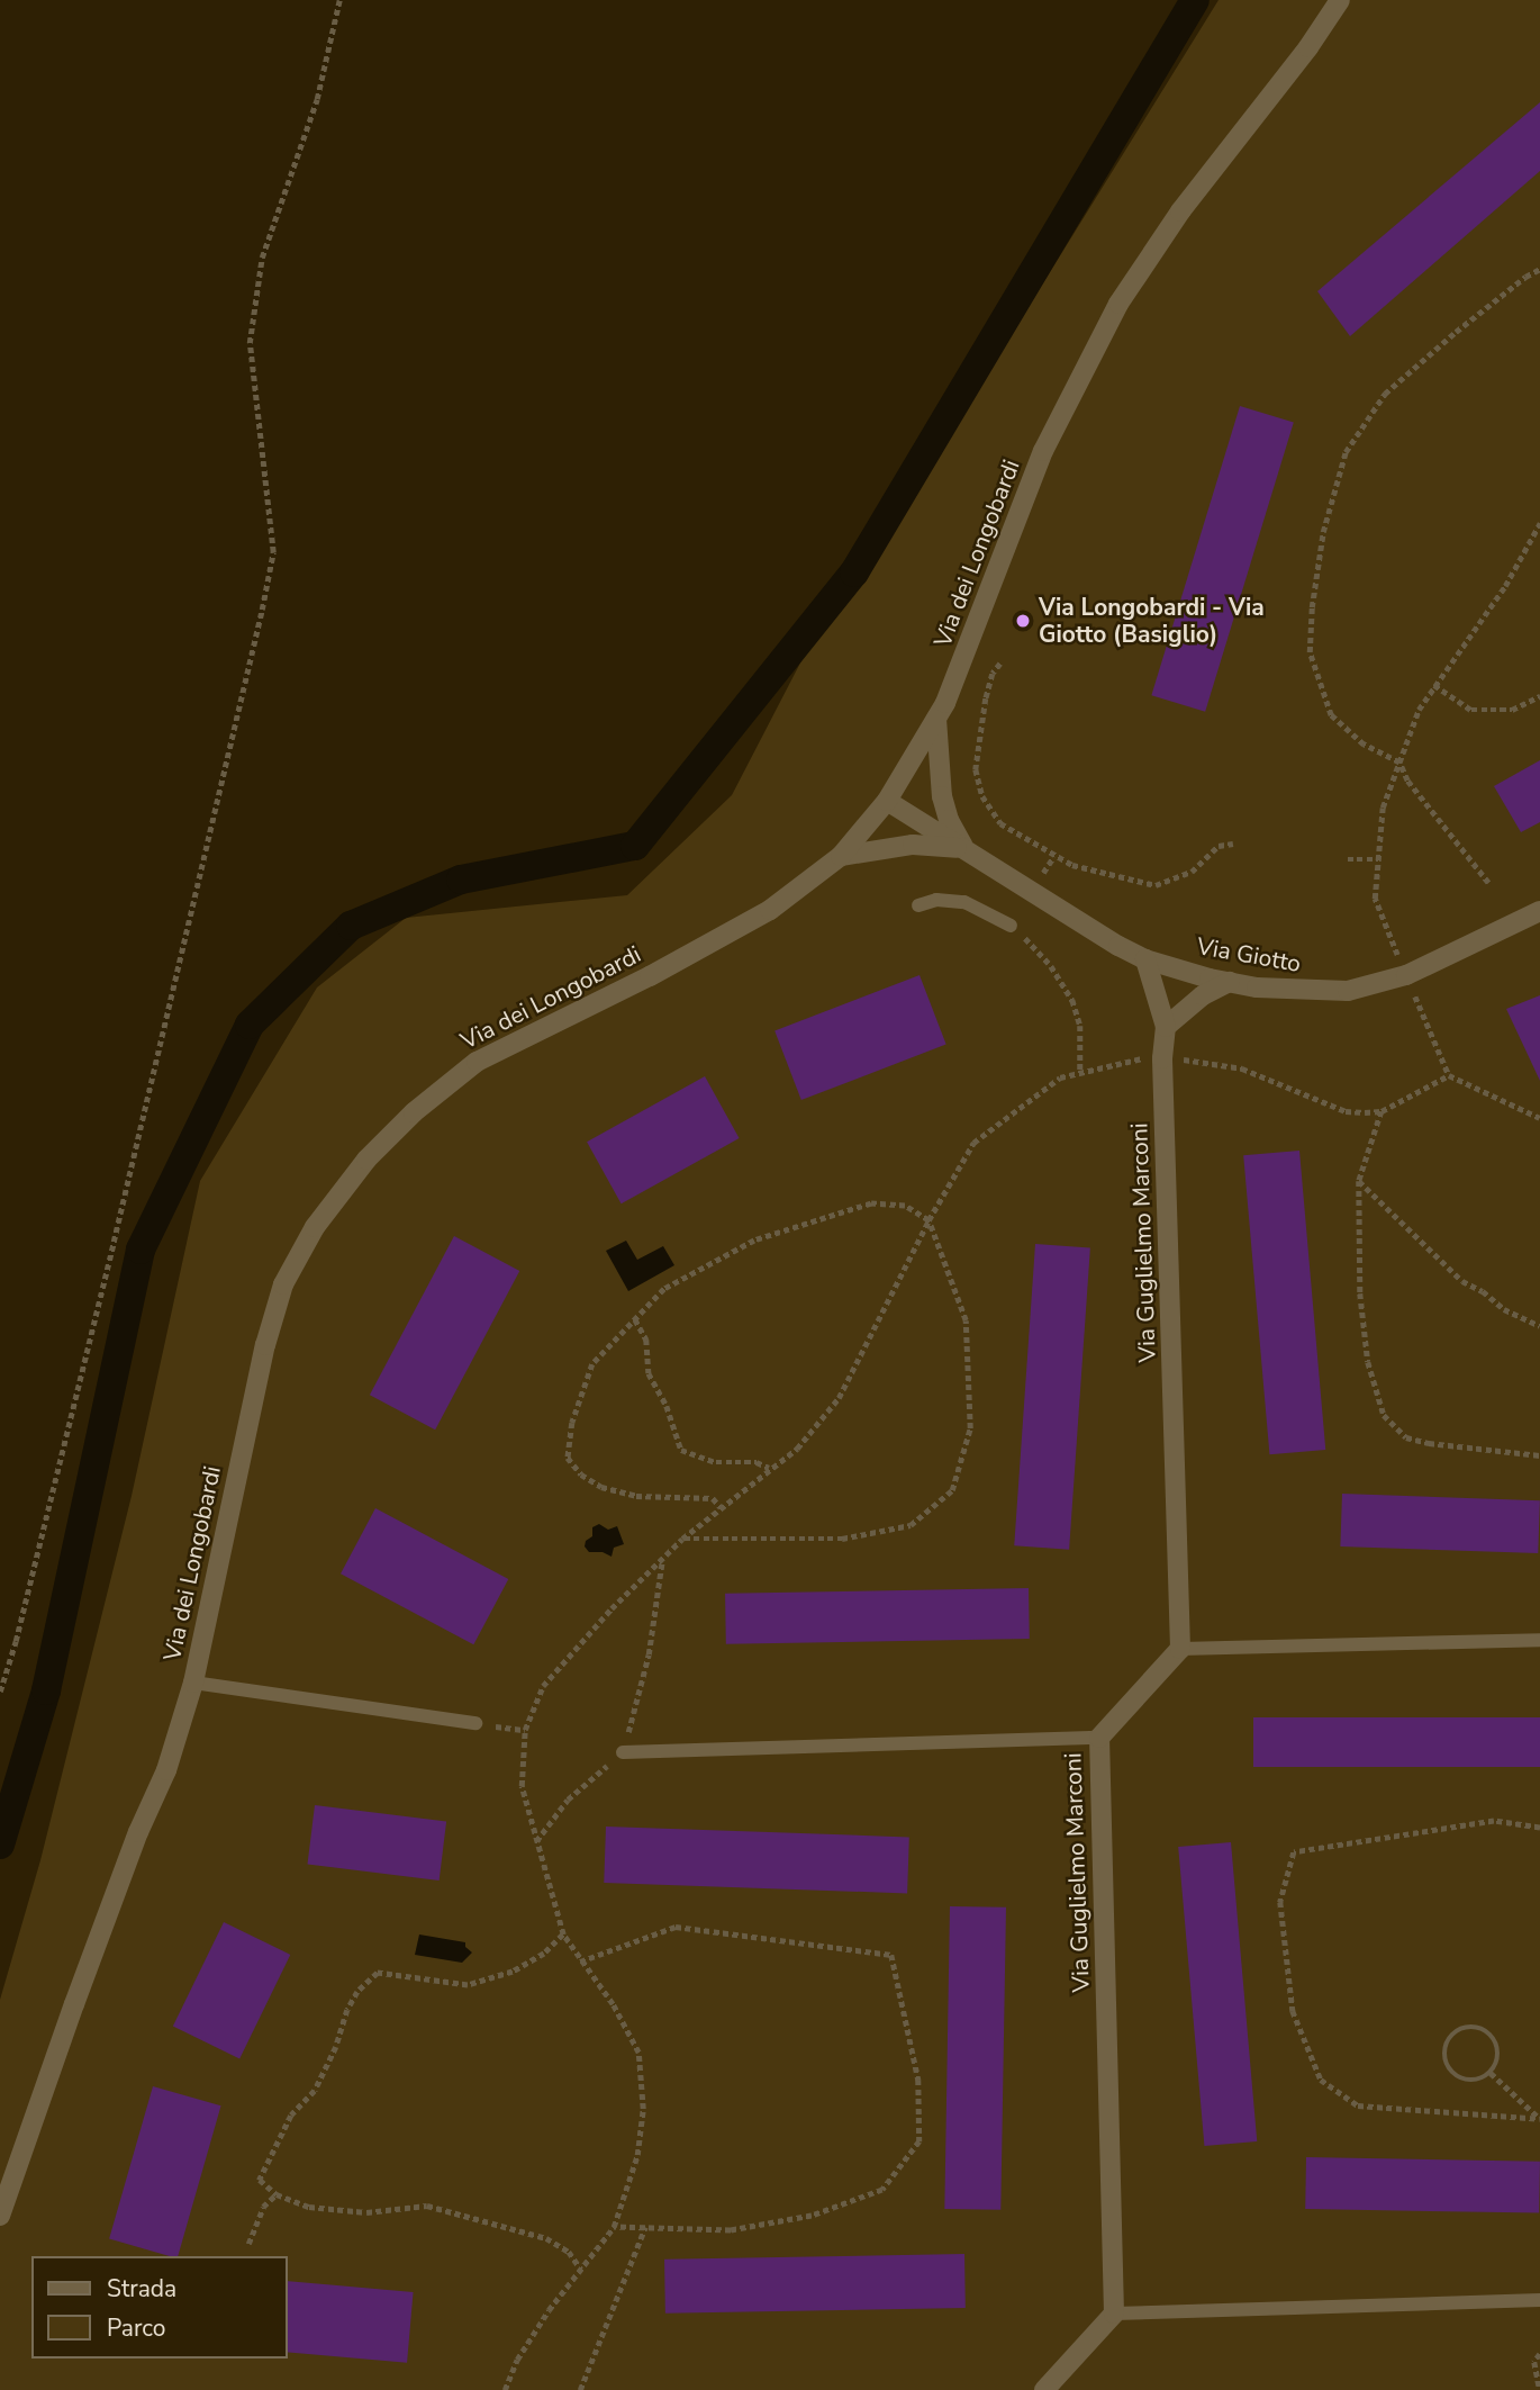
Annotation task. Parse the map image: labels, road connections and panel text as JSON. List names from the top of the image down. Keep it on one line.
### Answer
{"streets":{"street":["Via dei Longobardi","Via Giotto","Via Guglielmo Marconi"]},"crossings":[["Via dei Longobardi","Via Giotto"],["Via Giotto","Via Guglielmo Marconi"]],"places":["Via Longobardi - Via Giotto (Basiglio)"],"legend":["Strada","Parco"]}
